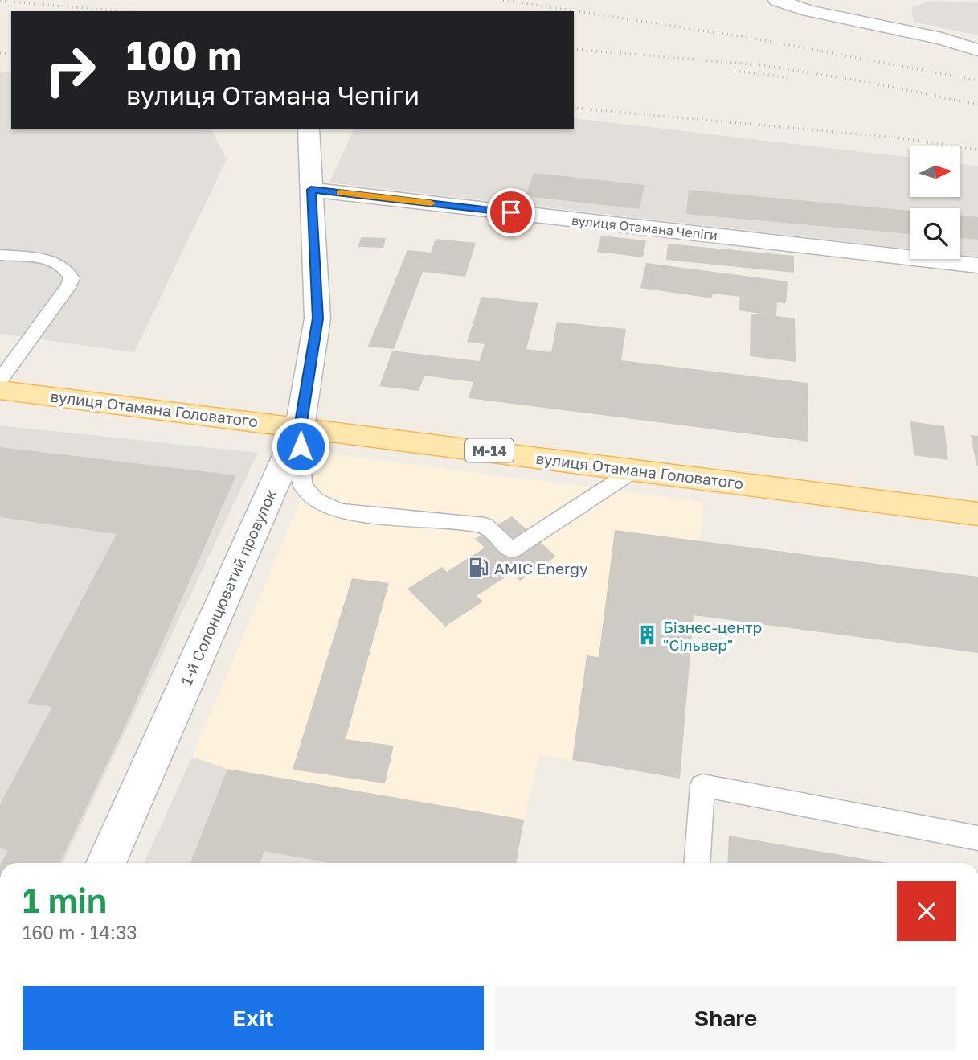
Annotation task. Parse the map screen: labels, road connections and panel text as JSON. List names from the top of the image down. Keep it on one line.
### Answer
{"streets":{"main road":["вулиця Отамана Головатого","М-14"],"street":["вулиця Отамана Чепіги","1-й Солонцюватий провулок"]},"crossings":[["вулиця Отамана Чепіги","1-й Солонцюватий провулок"],["вулиця Отамана Головатого","1-й Солонцюватий провулок"]],"places":{"fuel station":["AMIC Energy"],"building":["Бізнес-центр \"Сільвер\""]},"north":"right","page":{"turn":["100 m","вулиця Отамана Чепіги"],"heading":["1 min","160 m · 14:33"],"buttons":["Exit","Share"]}}
